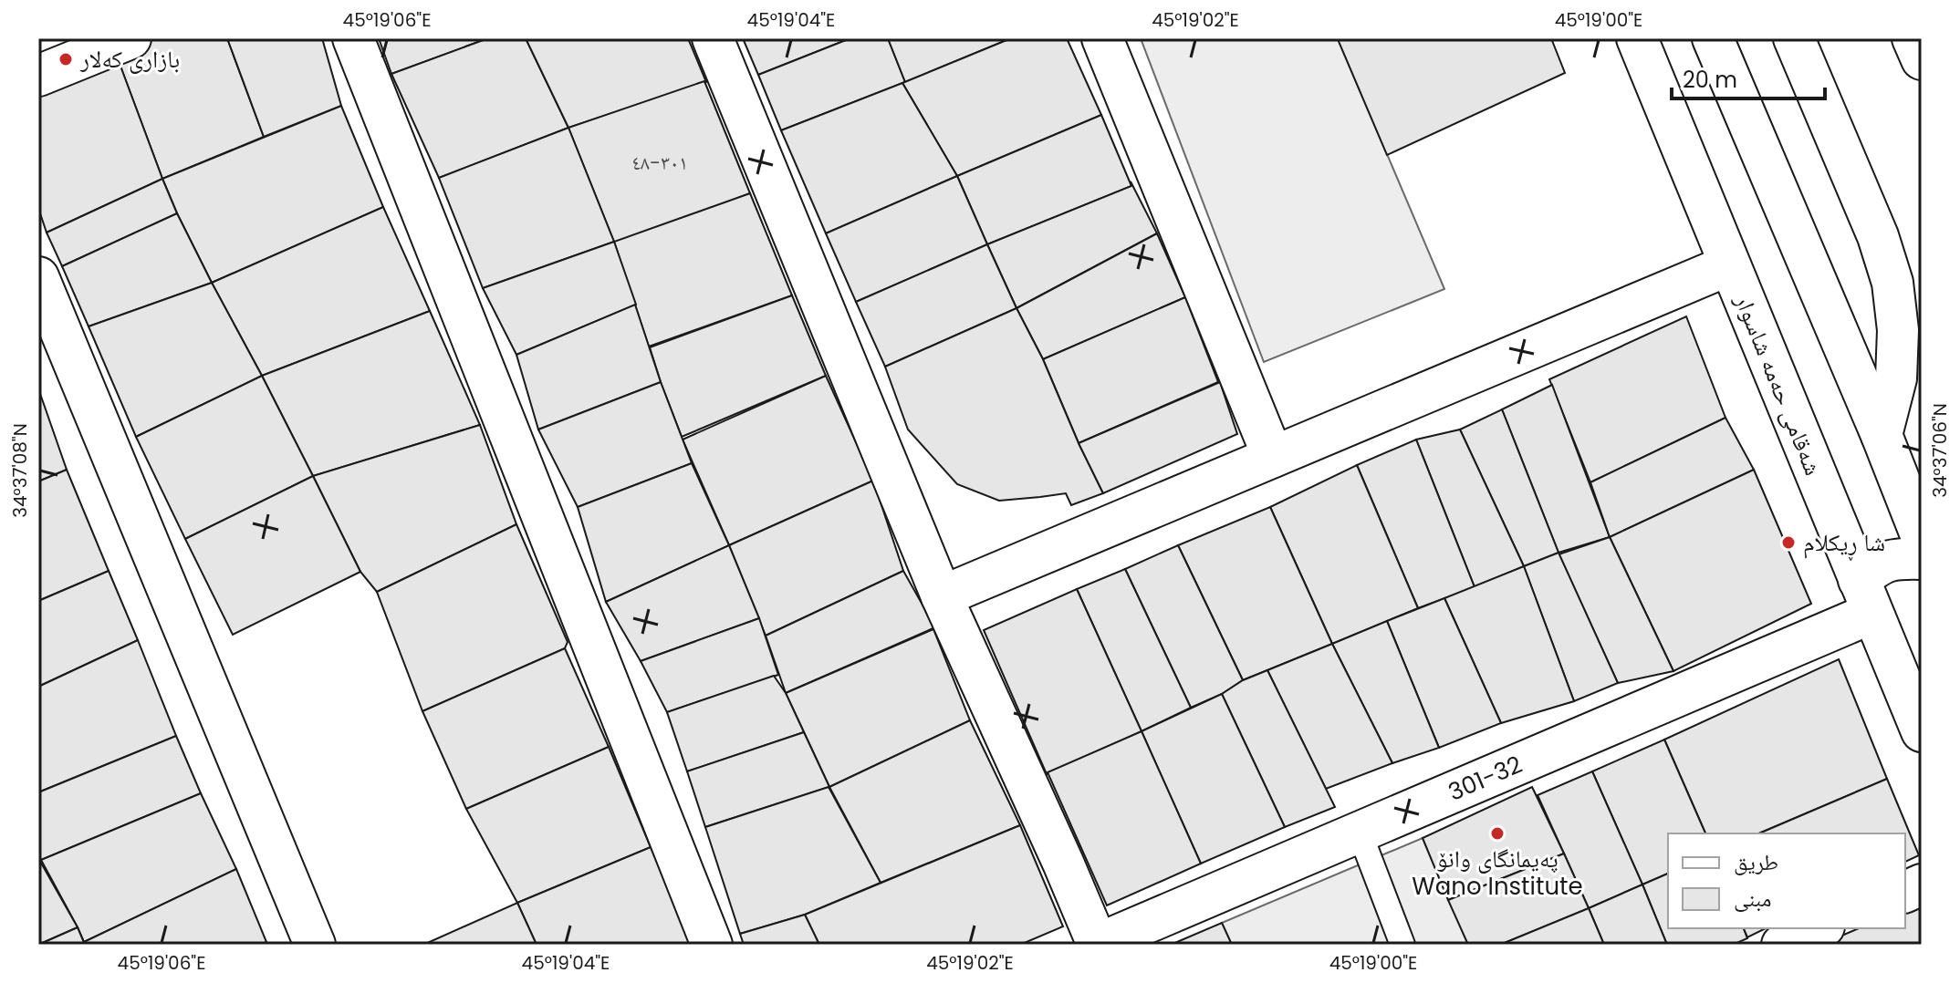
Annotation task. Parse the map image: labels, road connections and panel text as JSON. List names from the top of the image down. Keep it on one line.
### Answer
{"streets":{"street":["شەقامی حەمە شاسوار","301-32"]},"crossings":[["شەقامی حەمە شاسوار","301-32"]],"places":["بازاری کەلار","شا ڕیکلام","پەیمانگای وانۆ Wano Institute"],"house_numbers":["٣٠١-٤٨"],"legend":["طريق","مبنى"],"scale_bar":"20 m","coordinates":["45°19'06\"E","45°19'04\"E","45°19'02\"E","45°19'00\"E","34°37'06\"N","34°37'08\"N"]}
